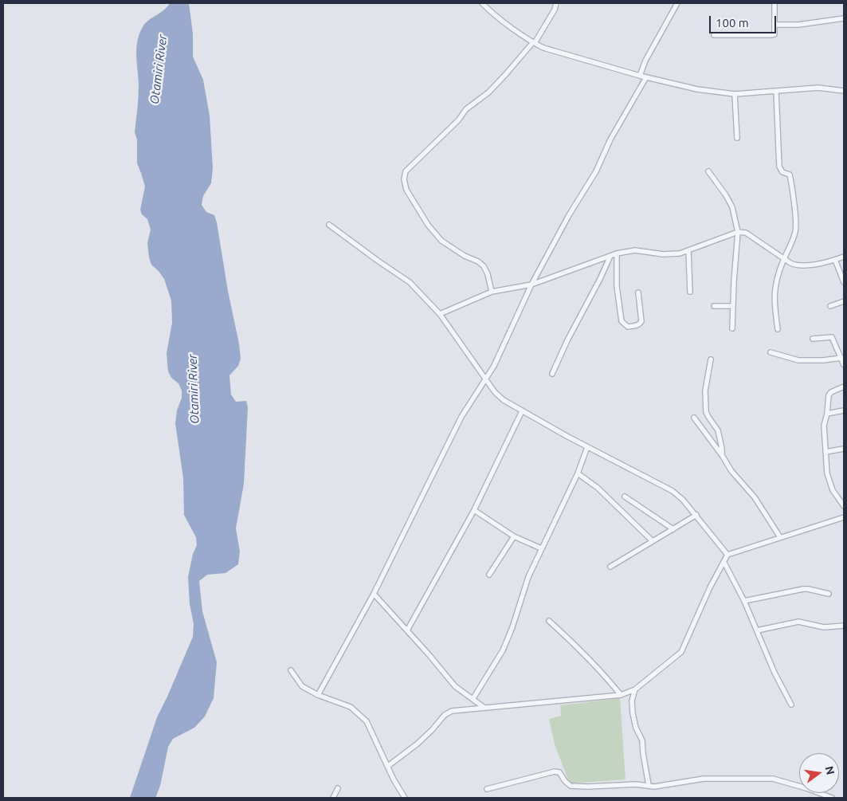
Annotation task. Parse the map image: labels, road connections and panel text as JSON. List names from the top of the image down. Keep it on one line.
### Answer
{"water":["Otamiri River"],"scale_bar":"100 m","north":"right"}
